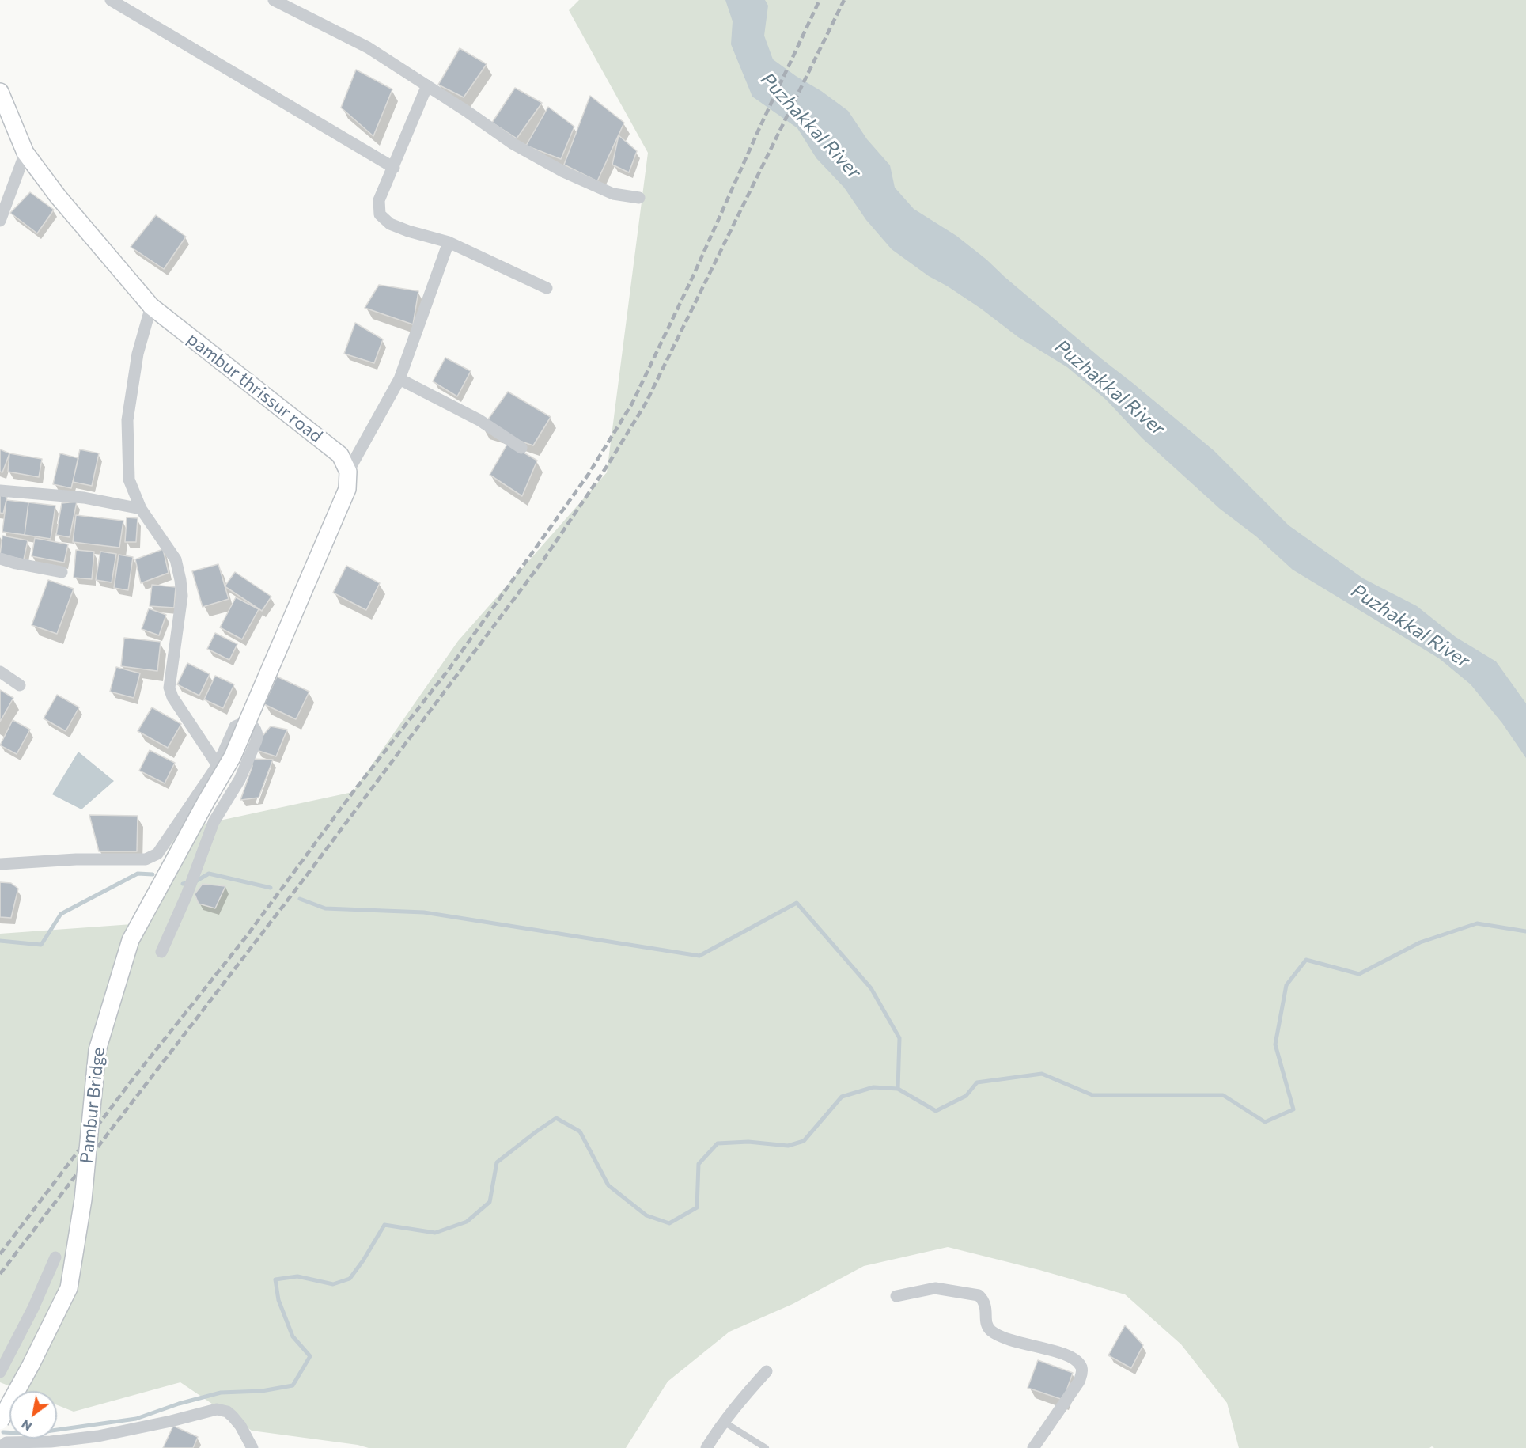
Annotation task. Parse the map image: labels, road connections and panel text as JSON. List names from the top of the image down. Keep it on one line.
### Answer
{"streets":{"main road":["pambur thrissur road","Pambur Bridge"]},"water":["Puzhakkal River"],"north":"bottom left"}
